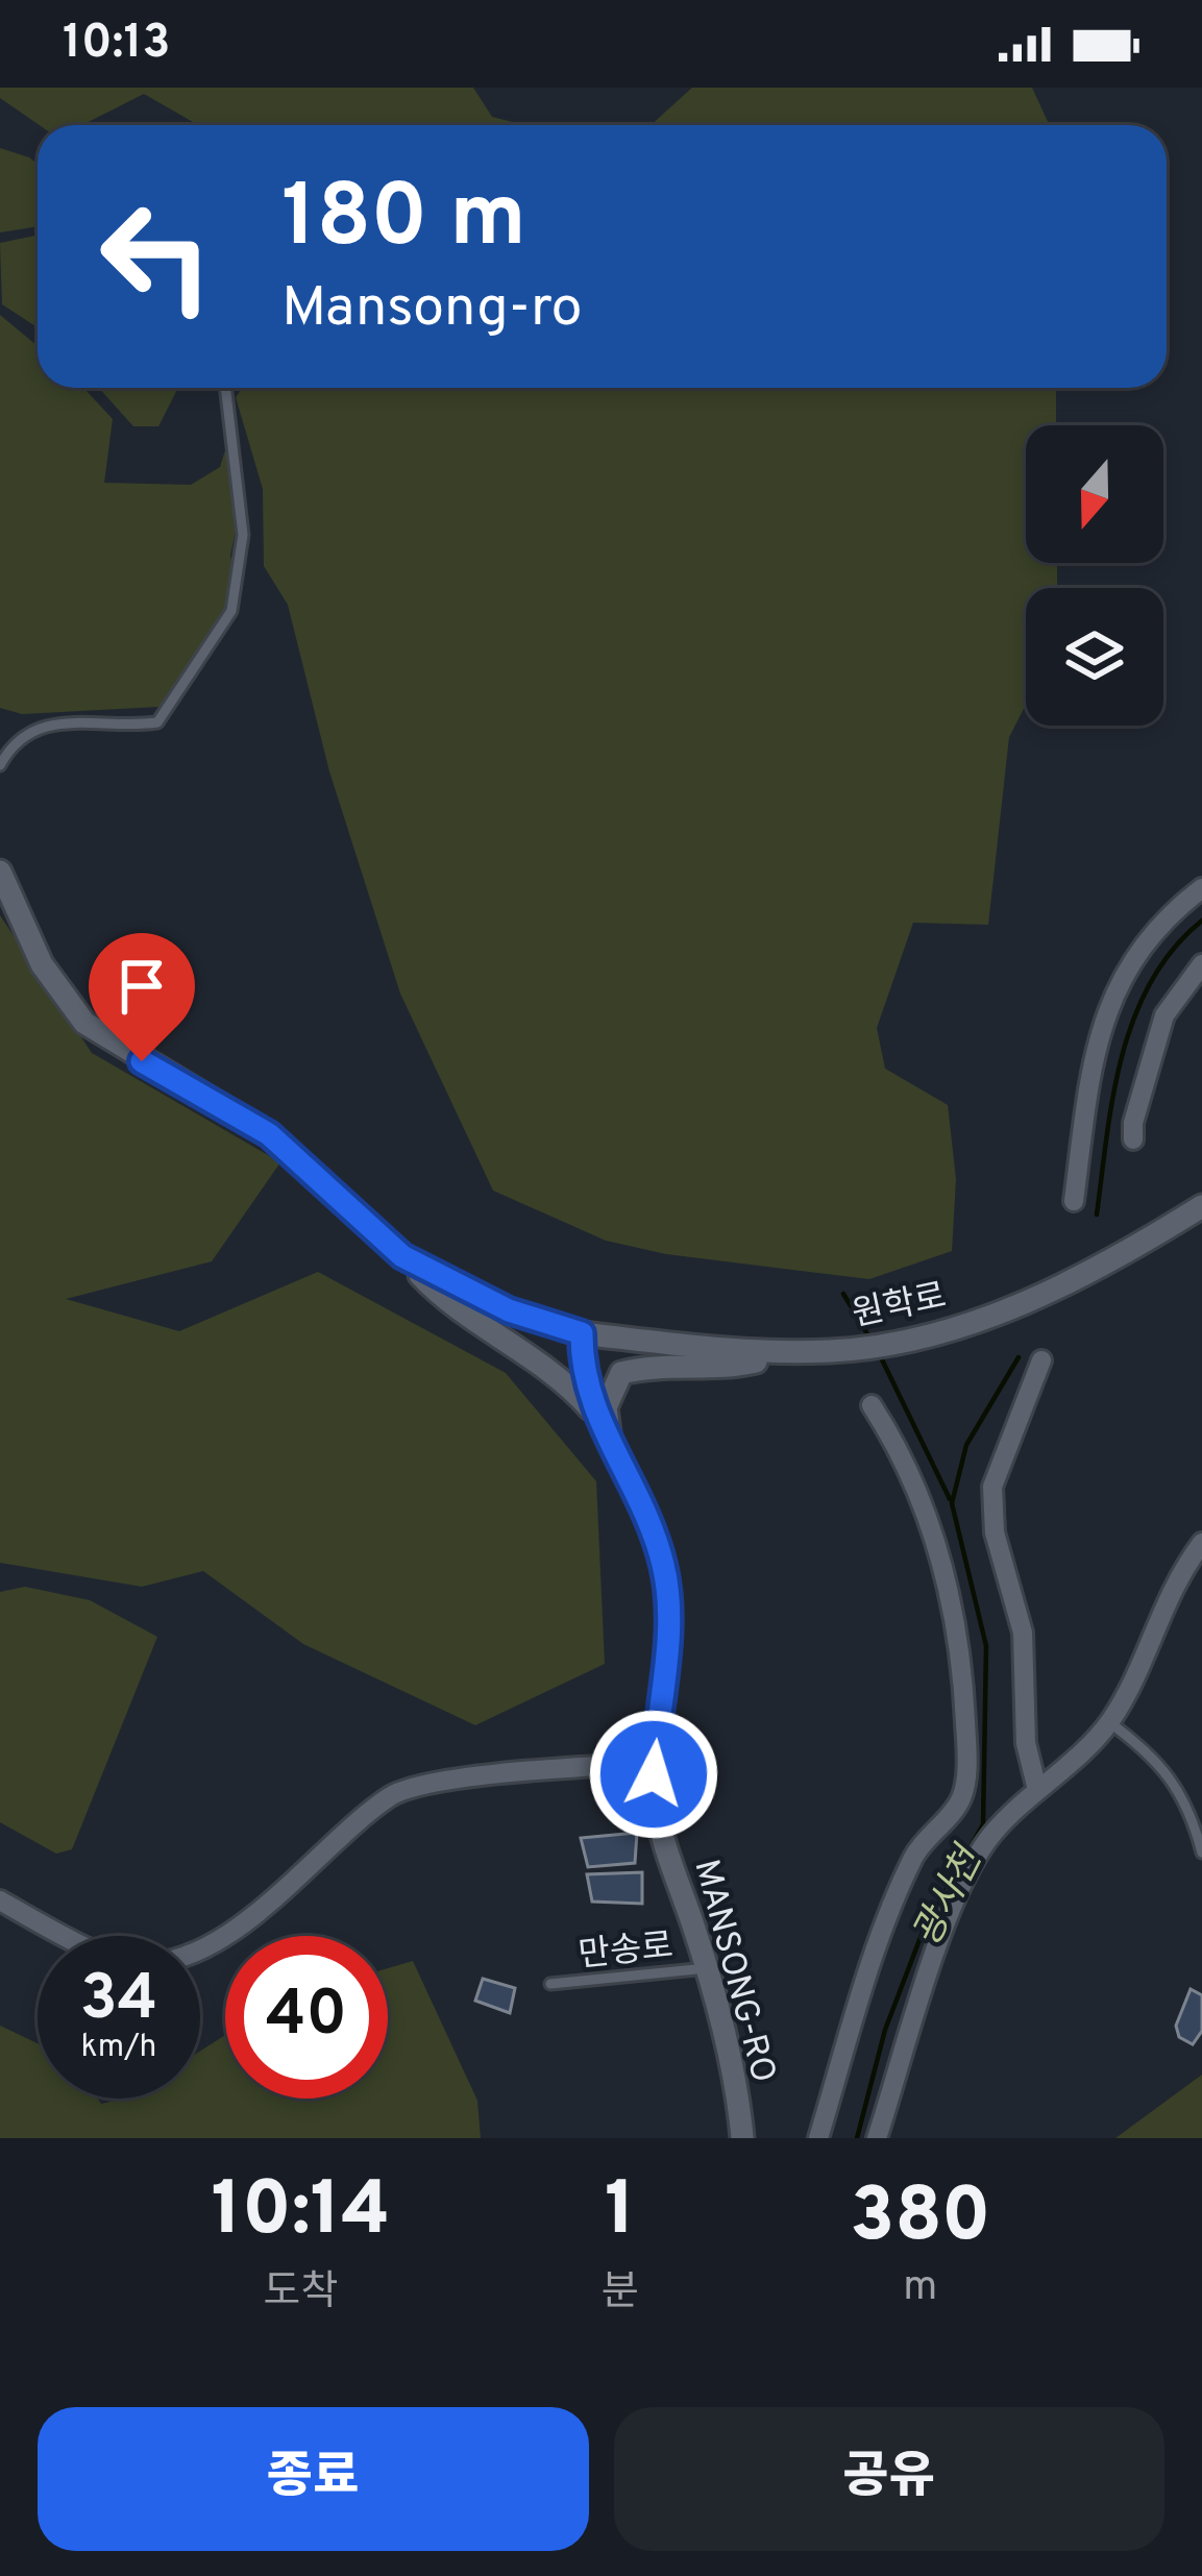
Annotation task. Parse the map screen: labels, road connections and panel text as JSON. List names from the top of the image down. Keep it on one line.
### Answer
{"streets":{"street":["원학로","MANSONG-RO"],"lane":["만송로"]},"crossings":[["원학로","MANSONG-RO"],["만송로","MANSONG-RO"]],"water":["광사천"],"north":"bottom","page":{"status":"10:13","turn":["180 m","Mansong-ro"],"speed":"34 km/h","limit":"40","eta":["10:14","도착","1","분","380","m"],"buttons":["종료","공유"]}}
